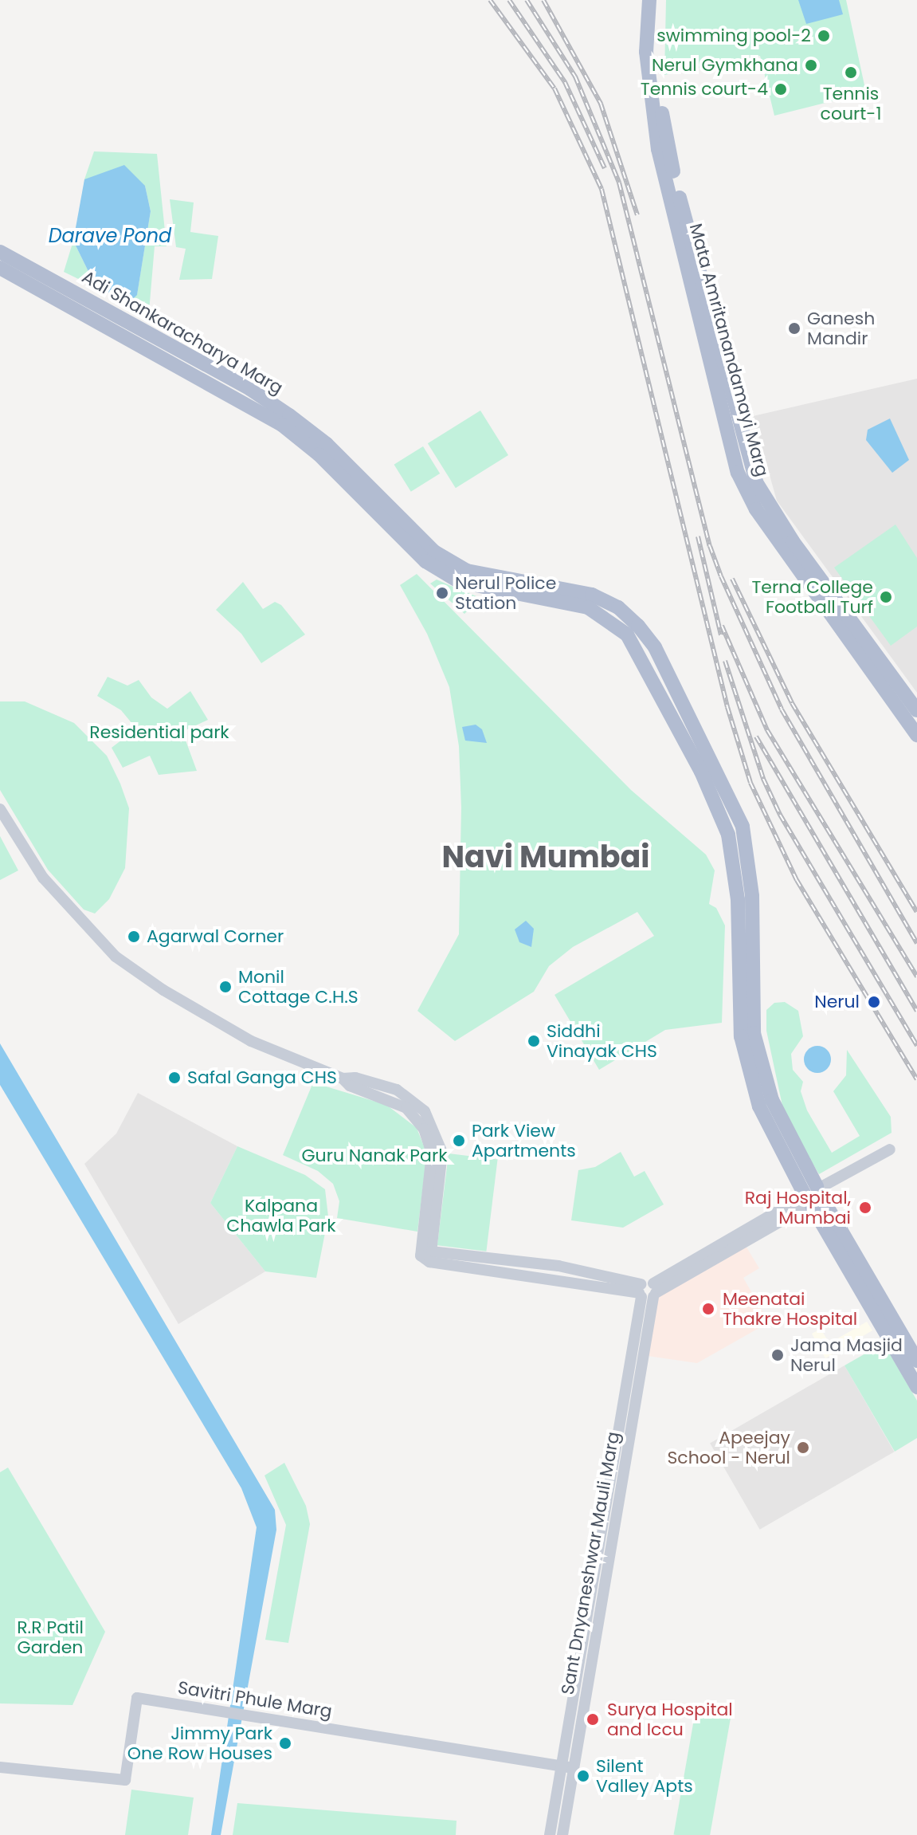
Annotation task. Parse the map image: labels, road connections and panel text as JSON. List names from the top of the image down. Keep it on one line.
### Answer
{"streets":{"main road":["Adi Shankaracharya Marg","Mata Amritanandamayi Marg"],"street":["Sant Dnyaneshwar Mauli Marg","Savitri Phule Marg"]},"crossings":[["Sant Dnyaneshwar Mauli Marg","Savitri Phule Marg"]],"districts":["Navi Mumbai"],"water":["Darave Pond"],"parks":["Residential park","Guru Nanak Park","Kalpana Chawla Park","R.R Patil Garden"],"places":["swimming pool-2","Nerul Gymkhana","Tennis court-1","Tennis court-4","Ganesh Mandir","Nerul Police Station","Terna College Football Turf","Agarwal Corner","Monil Cottage C.H.S","Nerul","Siddhi Vinayak CHS","Safal Ganga CHS","Park View Apartments","Raj Hospital, Mumbai","Meenatai Thakre Hospital","Jama Masjid Nerul","Apeejay School - Nerul","Surya Hospital and Iccu","Jimmy Park One Row Houses","Silent Valley Apts"]}
